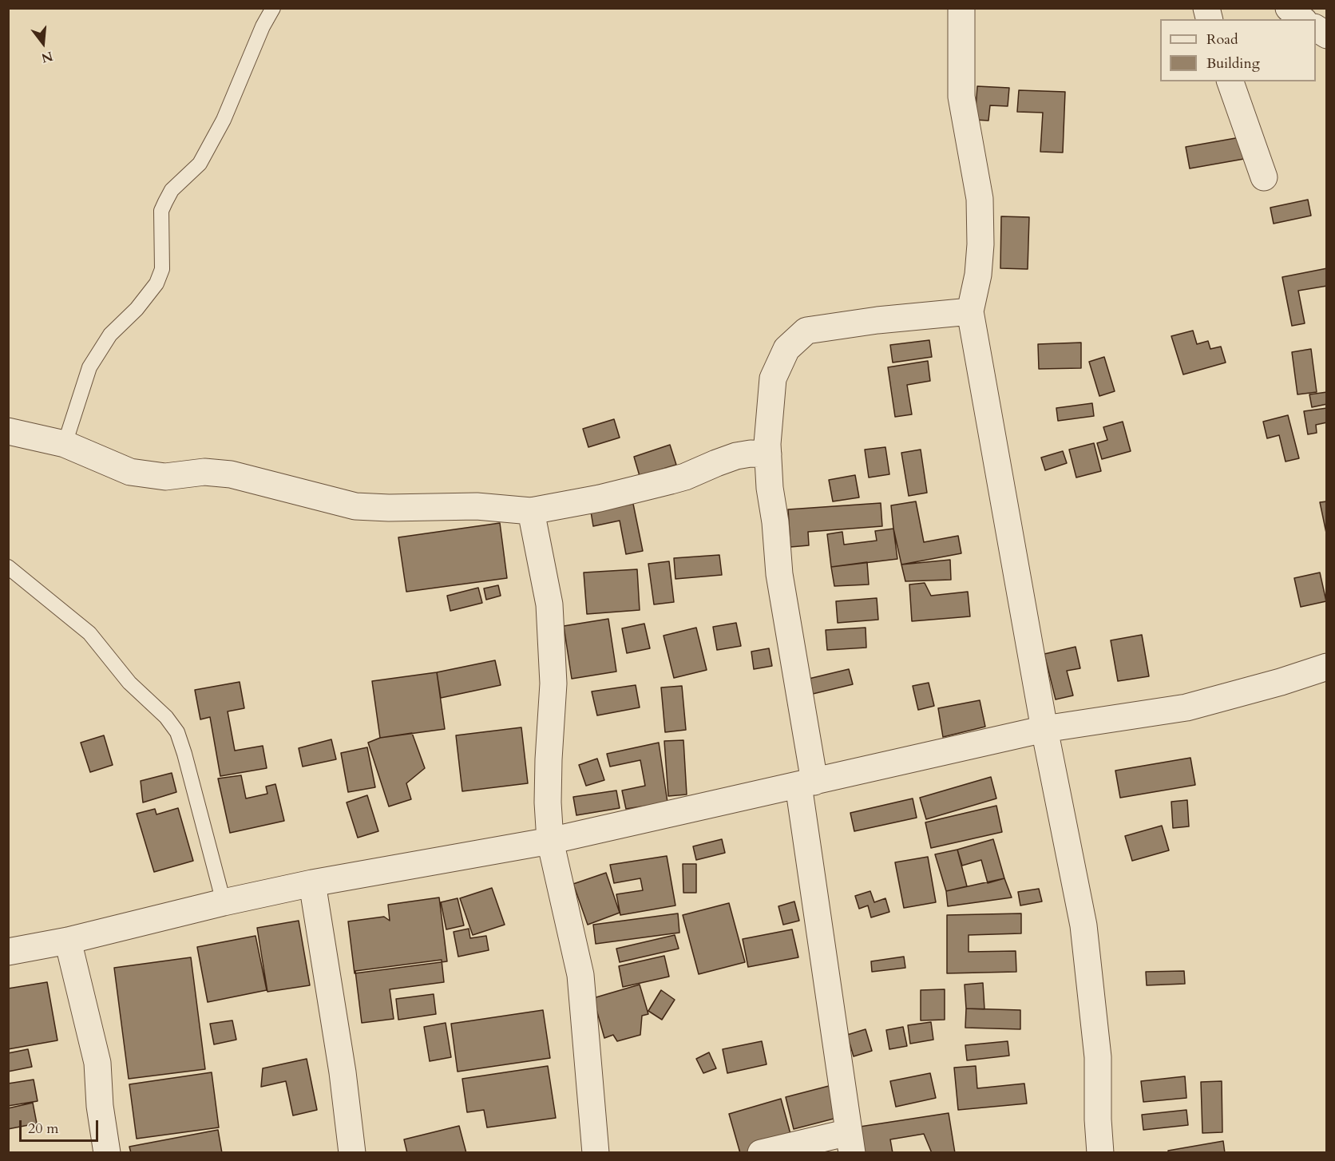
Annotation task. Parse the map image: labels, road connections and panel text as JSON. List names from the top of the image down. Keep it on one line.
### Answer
{"legend":["Road","Building"],"scale_bar":"20 m","north":"bottom"}
